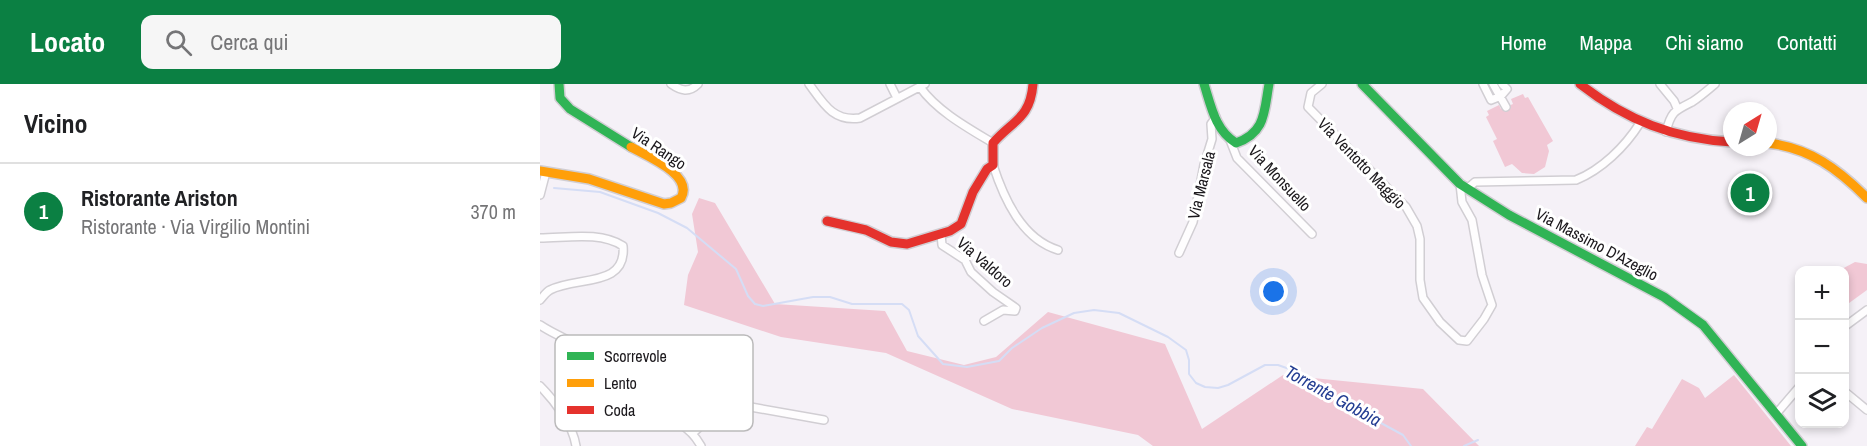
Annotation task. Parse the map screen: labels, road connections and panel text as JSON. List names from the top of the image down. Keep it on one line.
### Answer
{"streets":{"street":["Via Rango","Via Ventotto Maggio","Via Monsuello","Via Marsala","Via Massimo D'Azeglio","Via Valdoro"]},"crossings":[["Via Ventotto Maggio","Via Massimo D'Azeglio"],["Via Monsuello","Via Marsala"]],"water":["Torrente Gobbia"],"legend":["Scorrevole","Lento","Coda"],"north":"top right","page":{"header":"Locato","search":"Cerca qui","nav":["Home","Mappa","Chi siamo","Contatti"],"heading":"Vicino","list":[{"mark":"1","name":"Ristorante Ariston","note":"Ristorante · Via Virgilio Montini","value":"370 m"}],"pins":"1","map_buttons":["+","−"]}}
